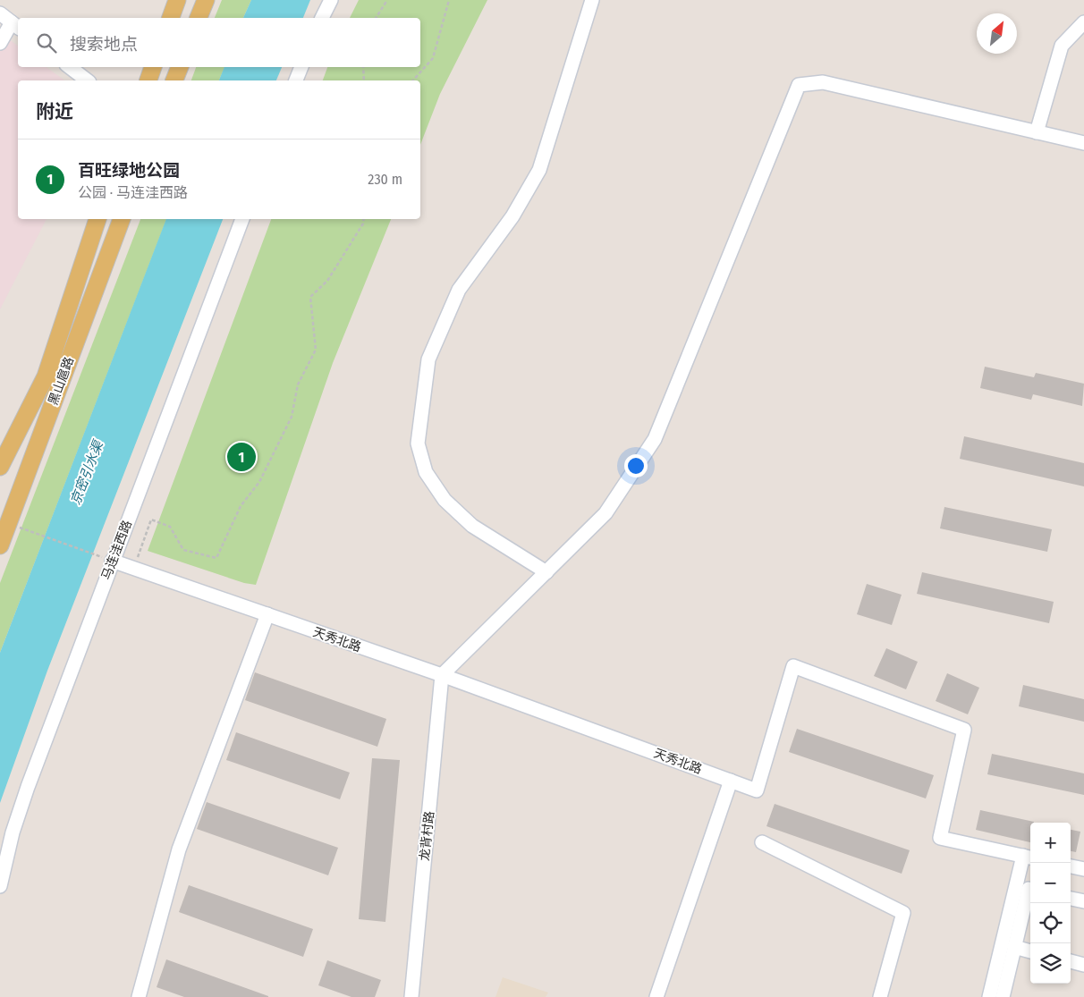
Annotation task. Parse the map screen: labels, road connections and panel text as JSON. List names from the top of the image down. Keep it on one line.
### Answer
{"streets":{"main road":["黑山扈路"],"street":["马连洼西路","天秀北路","龙背村路"]},"crossings":[["马连洼西路","天秀北路"],["天秀北路","龙背村路"]],"water":["京密引水渠"],"north":"top right","page":{"search":"搜索地点","heading":"附近","list":[{"mark":"1","name":"百旺绿地公园","note":"公园 · 马连洼西路","value":"230 m"}],"pins":"1","map_buttons":["+","−"]}}
